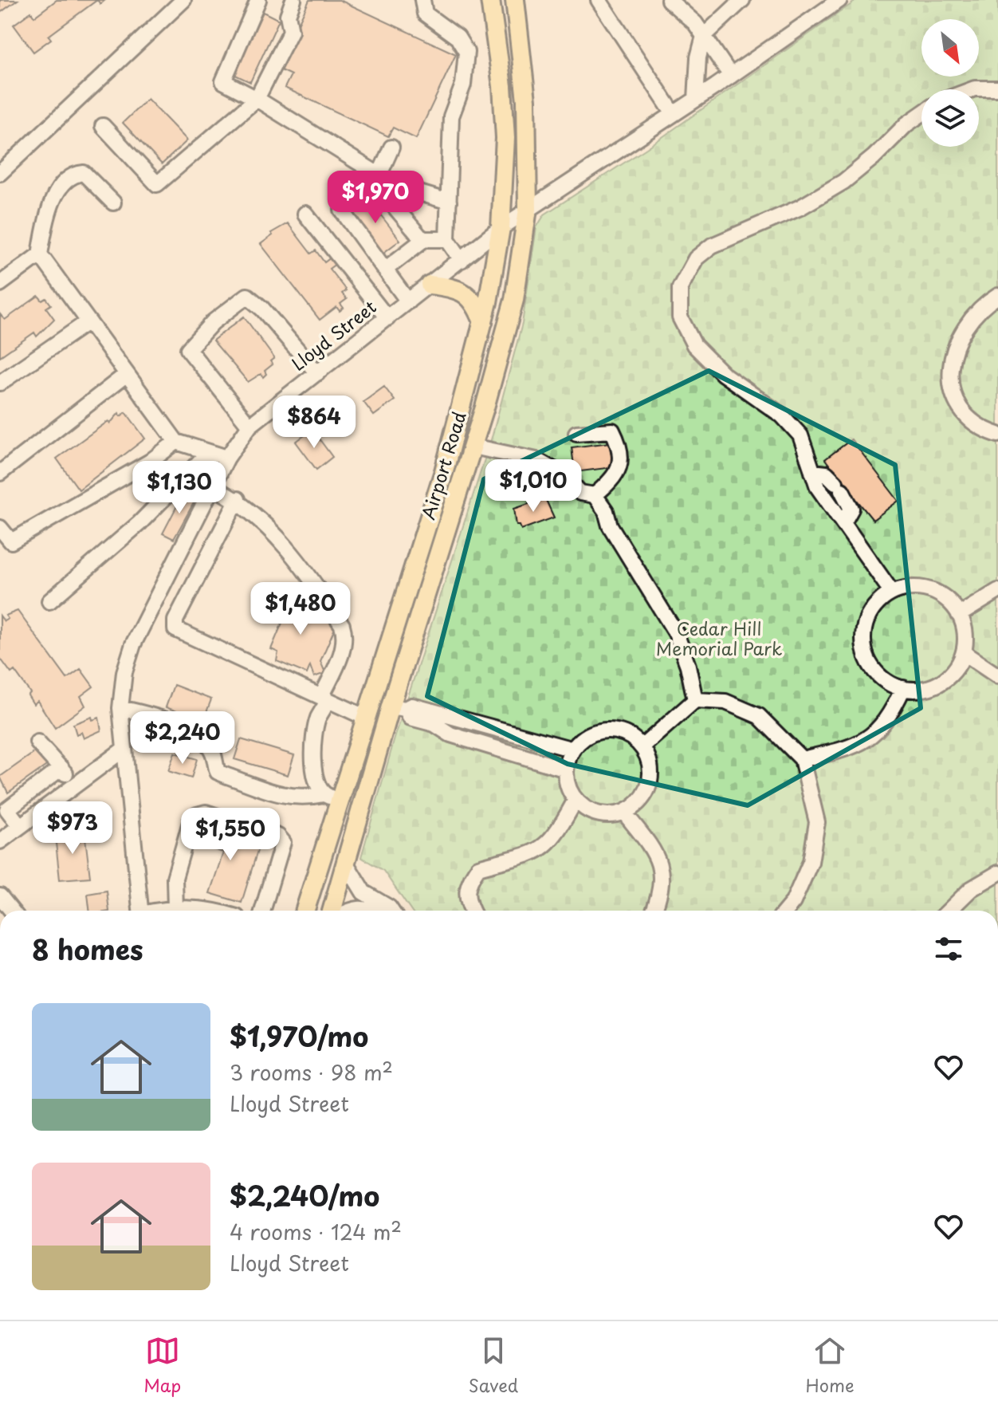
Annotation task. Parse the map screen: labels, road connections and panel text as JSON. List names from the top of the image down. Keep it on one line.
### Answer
{"streets":{"main road":["Airport Road"],"street":["Lloyd Street"]},"crossings":[["Lloyd Street","Airport Road"]],"parks":["Cedar Hill Memorial Park"],"north":"bottom right","page":{"price":["$1,970","$864","$1,010","$1,130","$1,480","$2,240","$973","$1,550"],"heading":"8 homes","list":[{"name":"$1,970/mo","note":"3 rooms · 98 m² · Lloyd Street"},{"name":"$2,240/mo","note":"4 rooms · 124 m² · Lloyd Street"}],"tabs":["Map","Saved","Home"]}}
